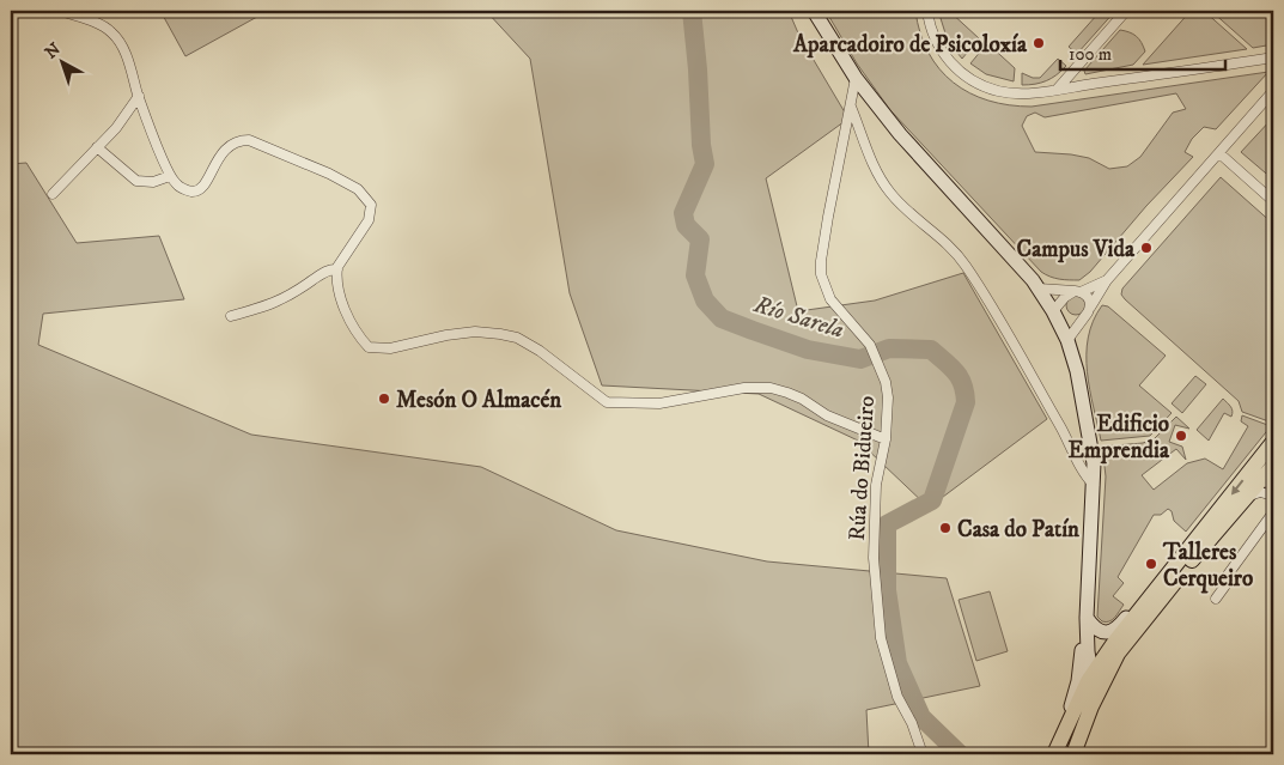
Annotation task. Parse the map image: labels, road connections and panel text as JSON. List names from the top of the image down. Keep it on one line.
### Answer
{"streets":{"street":["Rúa do Bidueiro"]},"water":["Río Sarela"],"places":["Aparcadoiro de Psicoloxía","Campus Vida","Mesón O Almacén","Edificio Emprendia","Casa do Patín","Talleres Cerqueiro"],"scale_bar":"100 m","north":"top left"}
